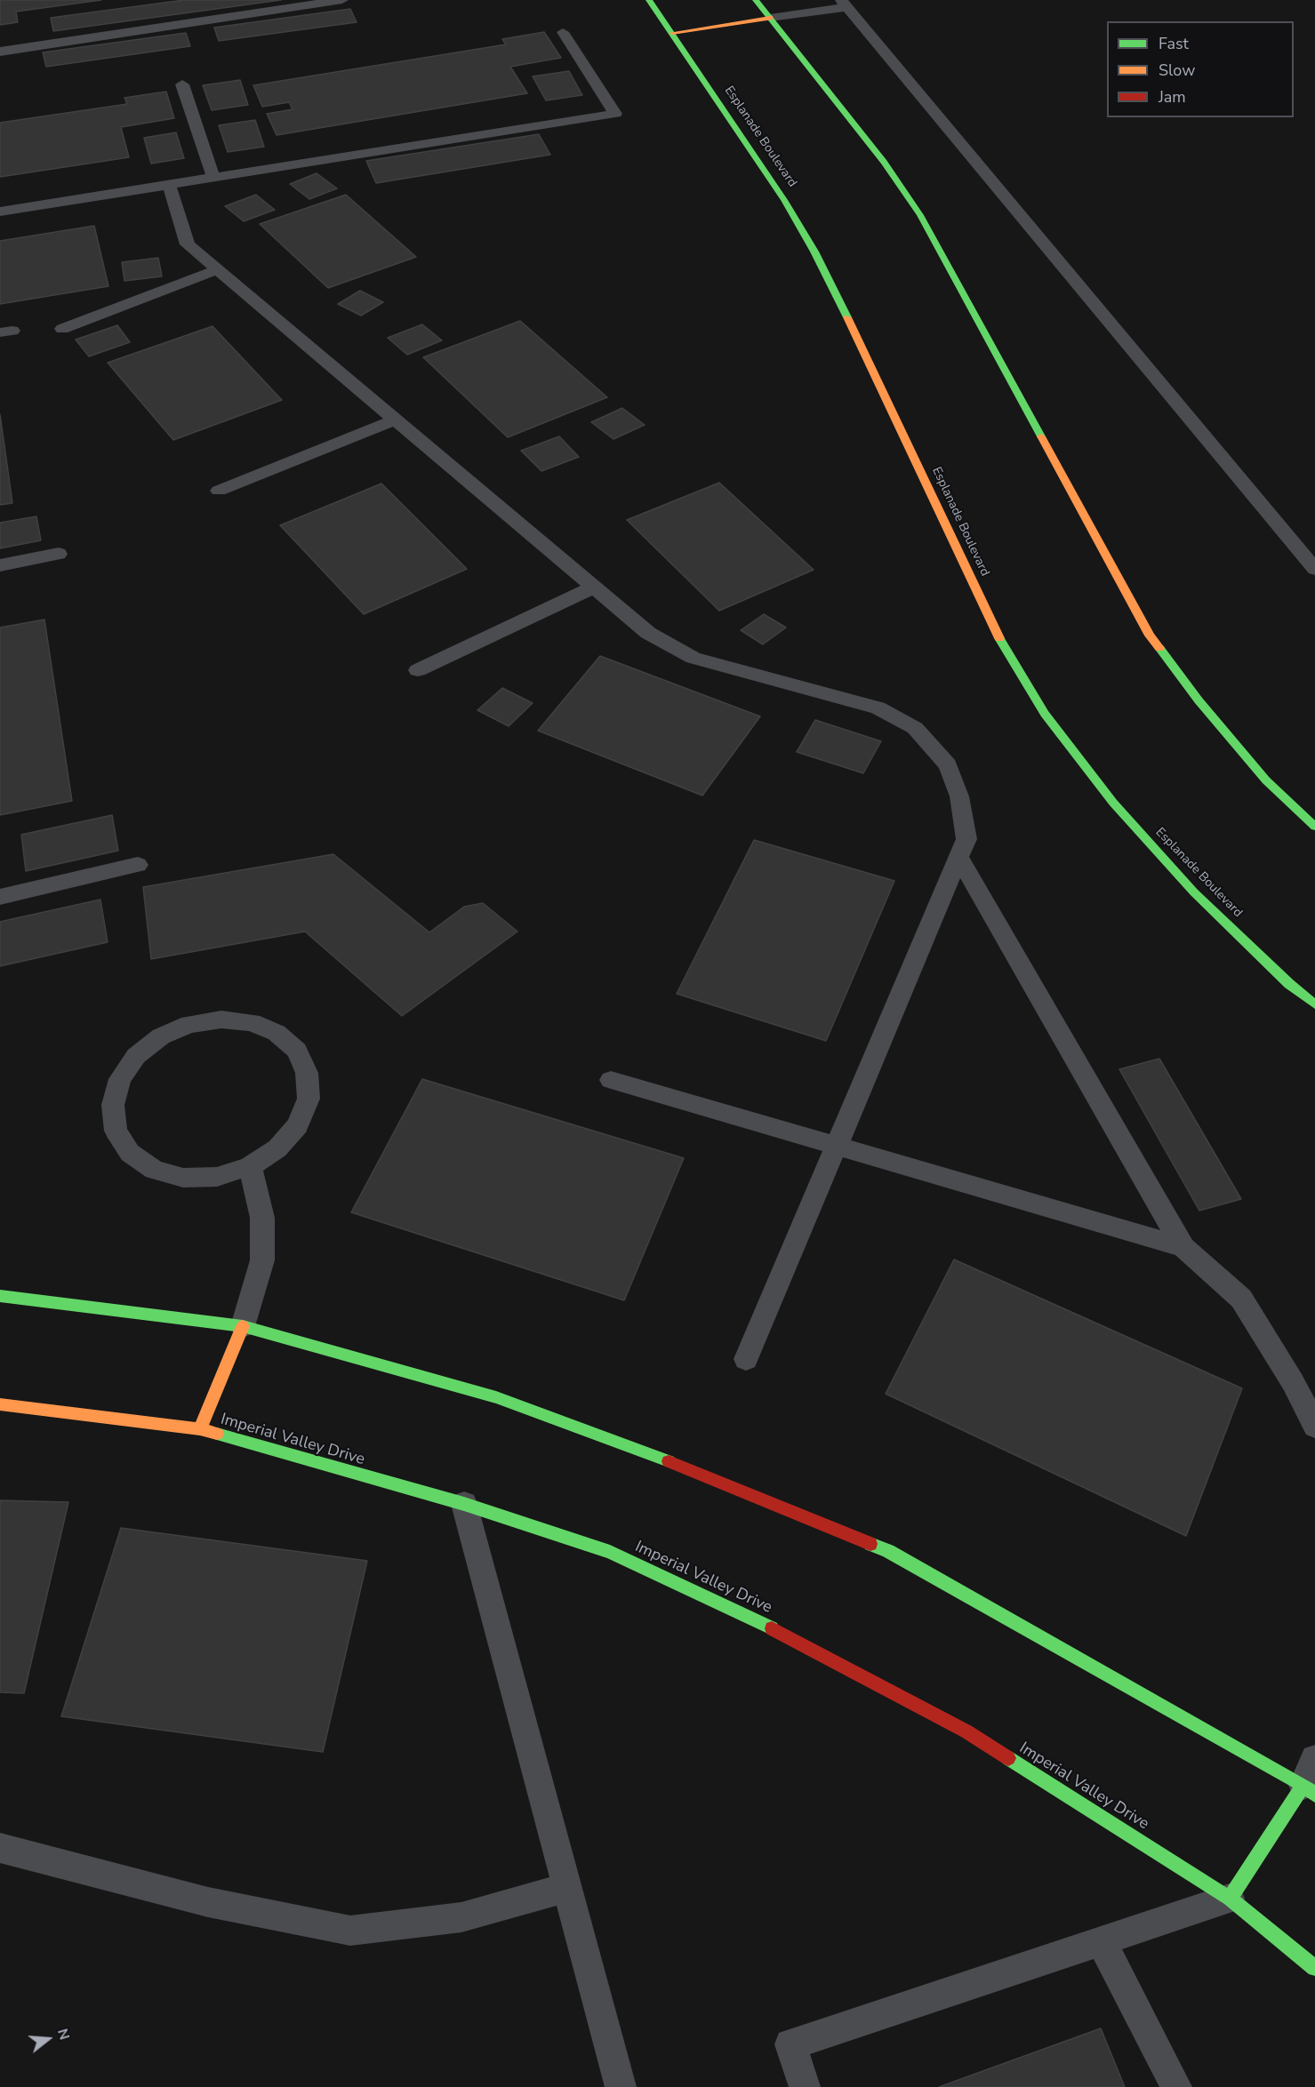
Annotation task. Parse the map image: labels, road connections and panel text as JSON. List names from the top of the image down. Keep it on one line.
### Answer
{"streets":{"street":["Esplanade Boulevard","Imperial Valley Drive"]},"legend":["Fast","Slow","Jam"],"north":"right"}
